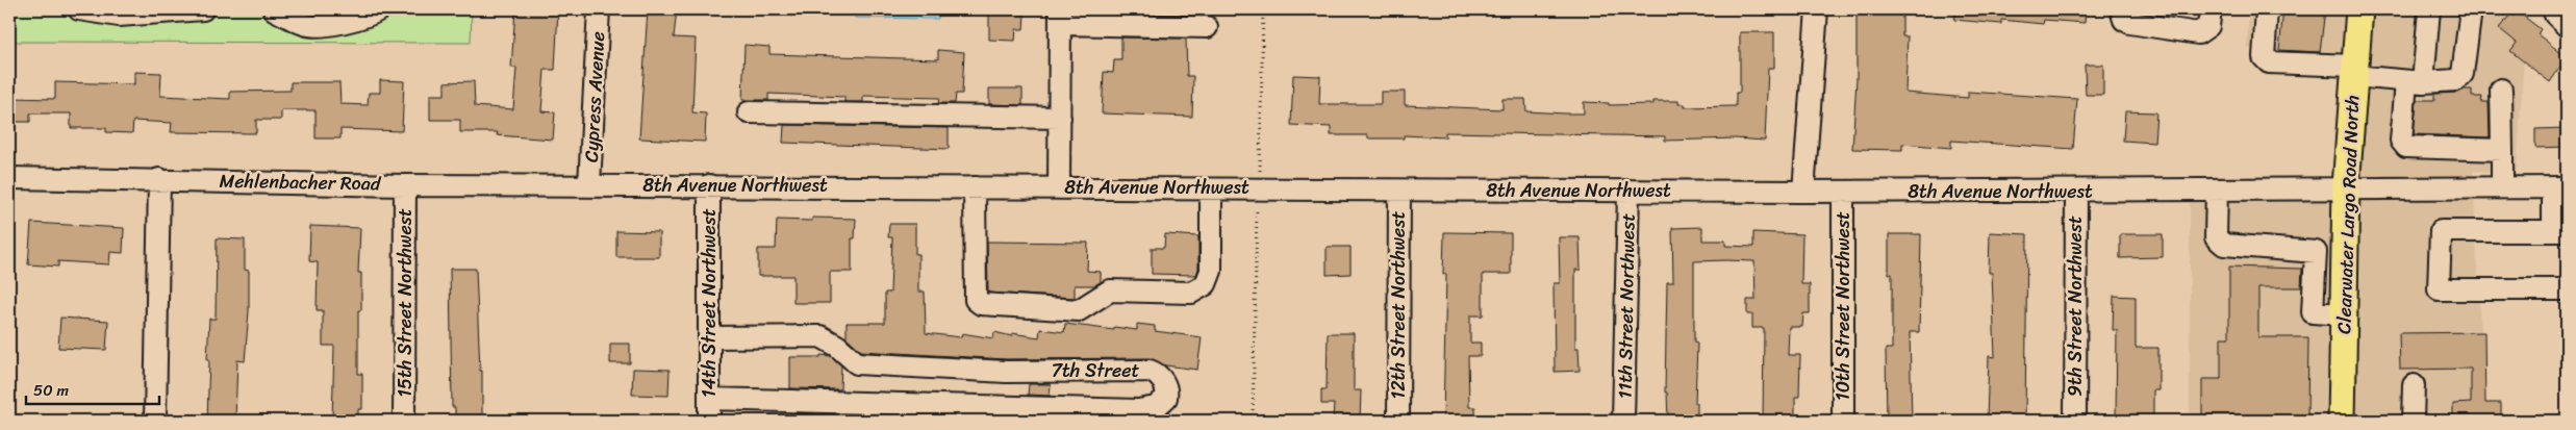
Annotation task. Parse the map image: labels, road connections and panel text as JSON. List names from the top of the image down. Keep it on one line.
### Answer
{"streets":{"main road":["Clearwater Largo Road North"],"street":["Cypress Avenue","Mehlenbacher Road","8th Avenue Northwest","15th Street Northwest","14th Street Northwest","12th Street Northwest","11th Street Northwest","10th Street Northwest","9th Street Northwest","7th Street"]},"crossings":[["Cypress Avenue","Mehlenbacher Road"],["Cypress Avenue","8th Avenue Northwest"],["Mehlenbacher Road","8th Avenue Northwest"],["Mehlenbacher Road","15th Street Northwest"],["8th Avenue Northwest","Clearwater Largo Road North"],["8th Avenue Northwest","14th Street Northwest"],["8th Avenue Northwest","12th Street Northwest"],["8th Avenue Northwest","11th Street Northwest"],["8th Avenue Northwest","10th Street Northwest"],["8th Avenue Northwest","9th Street Northwest"],["14th Street Northwest","7th Street"]],"scale_bar":"50 m"}
